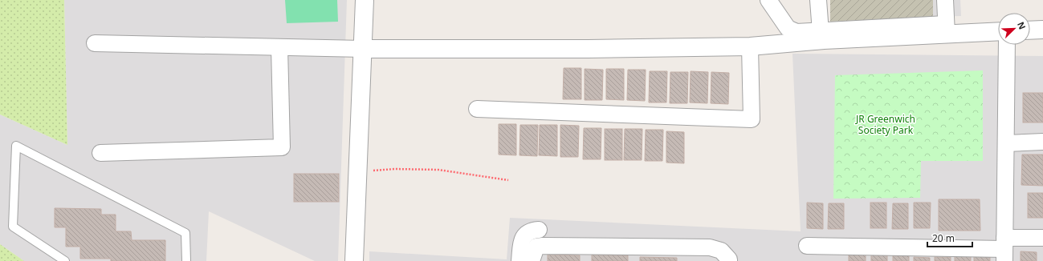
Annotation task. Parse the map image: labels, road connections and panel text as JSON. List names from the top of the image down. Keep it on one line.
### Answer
{"parks":["JR Greenwich Society Park"],"scale_bar":"20 m","north":"top right"}
